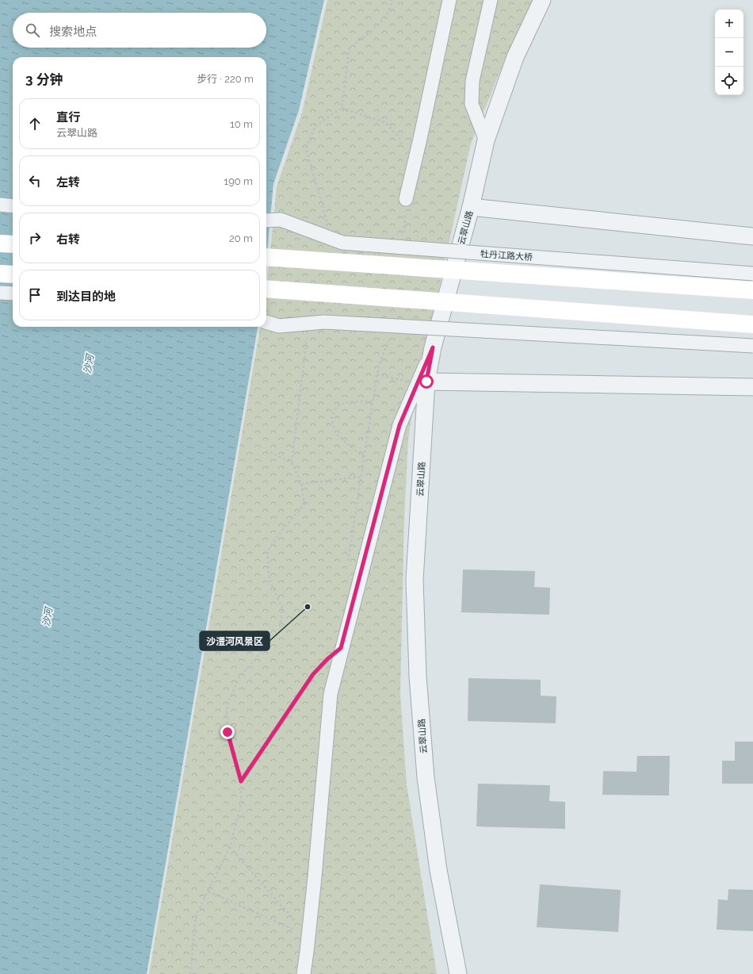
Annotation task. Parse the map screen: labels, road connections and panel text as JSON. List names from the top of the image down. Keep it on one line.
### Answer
{"streets":{"main road":["牡丹江路大桥"],"street":["云翠山路"]},"water":["沙河"],"places":["沙澧河风景区"],"page":{"map_buttons":["+","−"],"search":"搜索地点","heading":["3 分钟","步行 · 220 m"],"list":[["直行","云翠山路","10 m"],["左转","190 m"],["右转","20 m"],"到达目的地"]}}
